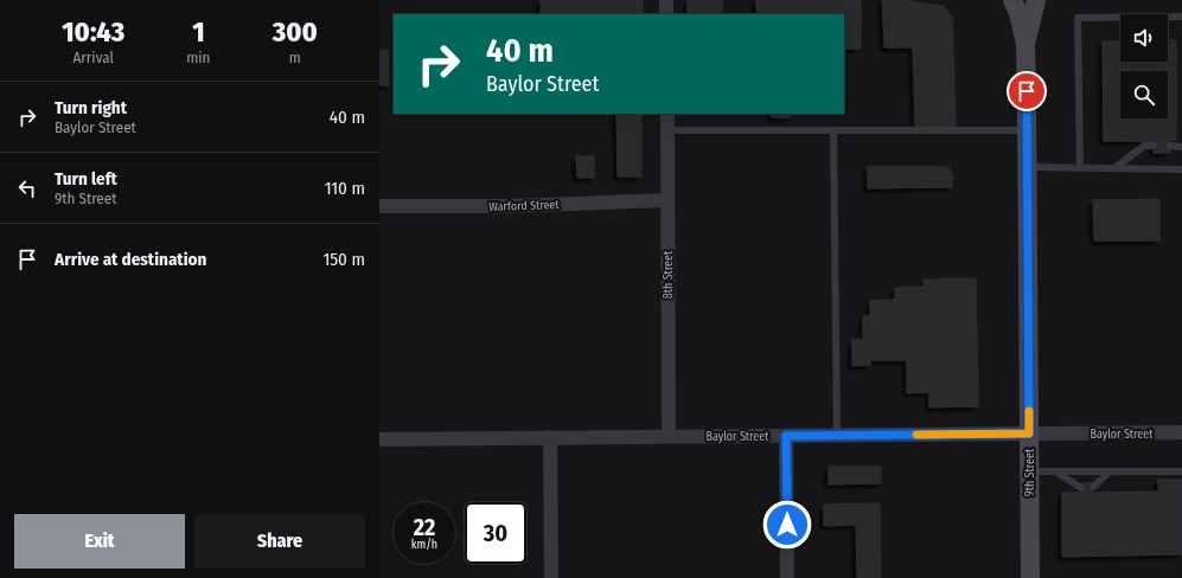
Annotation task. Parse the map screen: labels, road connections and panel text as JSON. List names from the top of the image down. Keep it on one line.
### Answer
{"streets":{"street":["Warford Street","8th Street","Baylor Street","9th Street"]},"crossings":[["Warford Street","8th Street"],["8th Street","Baylor Street"],["Baylor Street","9th Street"]],"page":{"eta":["10:43","Arrival","1","min","300","m"],"turn":["40 m","Baylor Street"],"list":[{"name":"Turn right","note":"Baylor Street","value":"40 m"},{"name":"Turn left","note":"9th Street","value":"110 m"},{"name":"Arrive at destination","value":"150 m"}],"speed":"22 km/h","limit":"30","buttons":["Exit","Share"]}}
